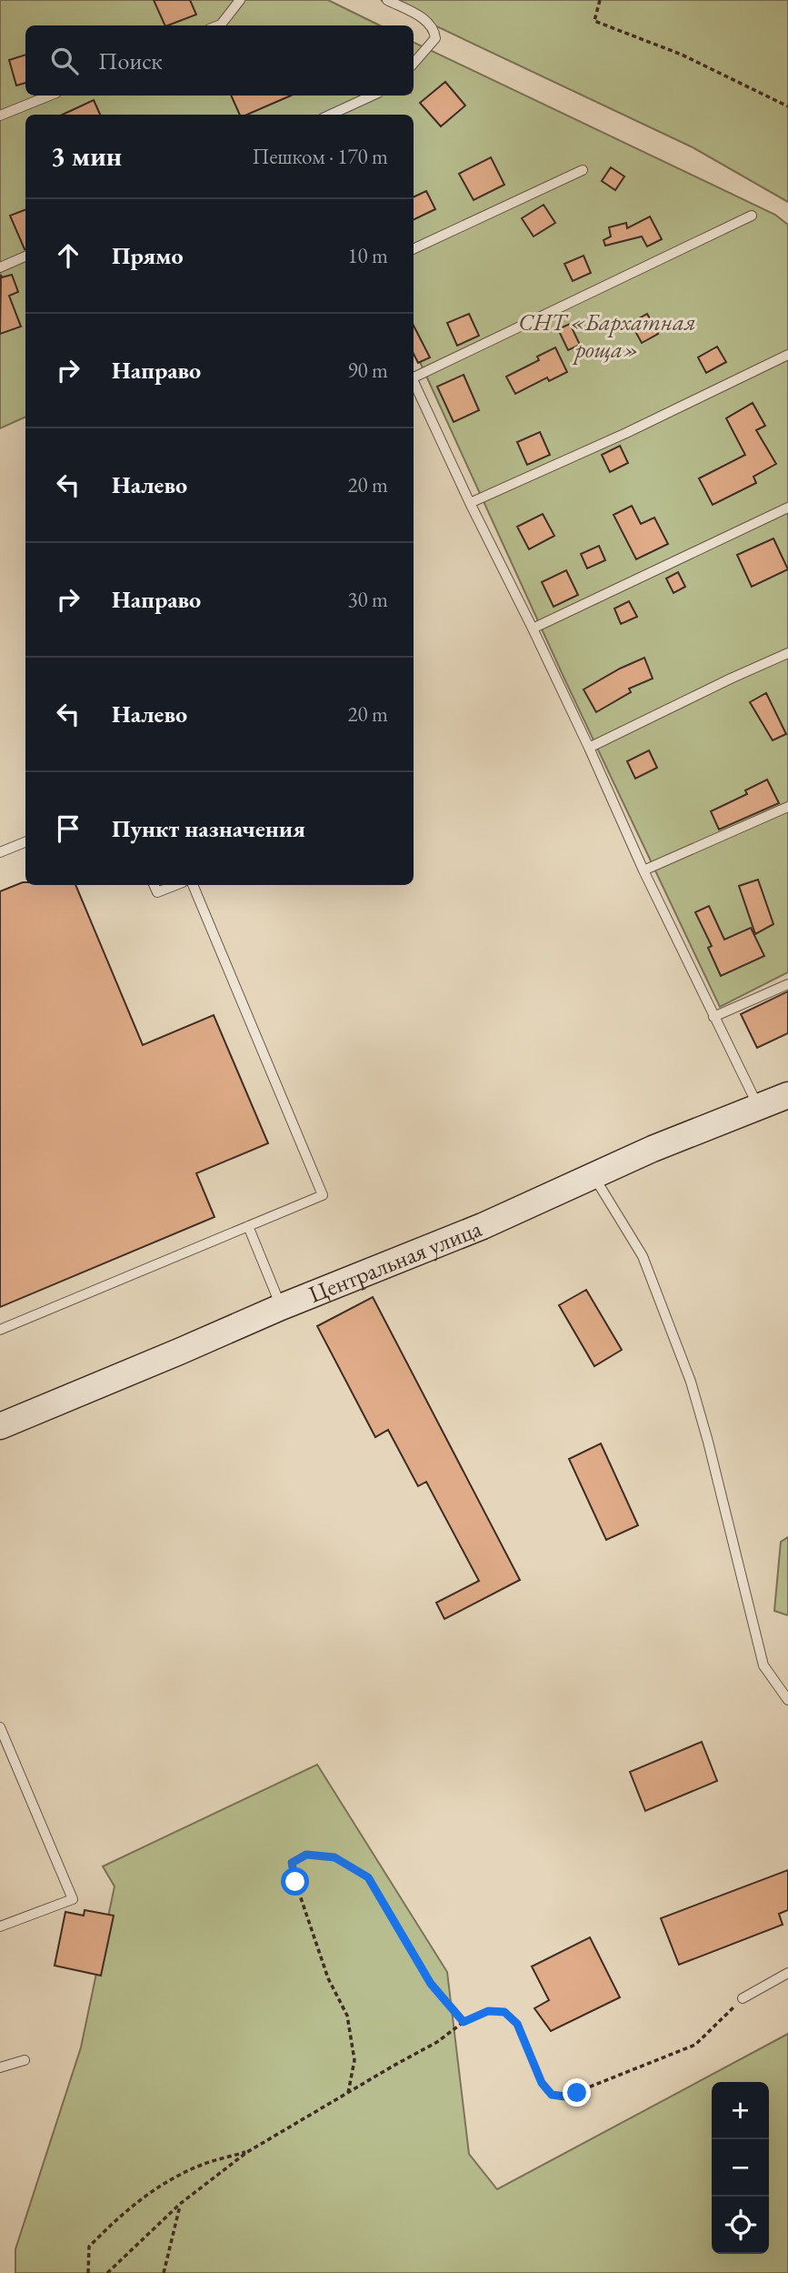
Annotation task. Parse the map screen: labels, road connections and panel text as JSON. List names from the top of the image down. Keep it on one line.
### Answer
{"streets":{"main road":["Центральная улица"]},"parks":["СНТ «Бархатная роща»"],"page":{"search":"Поиск","heading":["3 мин","Пешком · 170 m"],"list":[["Прямо","10 m"],["Направо","90 m"],["Налево","20 m"],["Направо","30 m"],["Налево","20 m"],"Пункт назначения"],"map_buttons":["+","−"]}}
